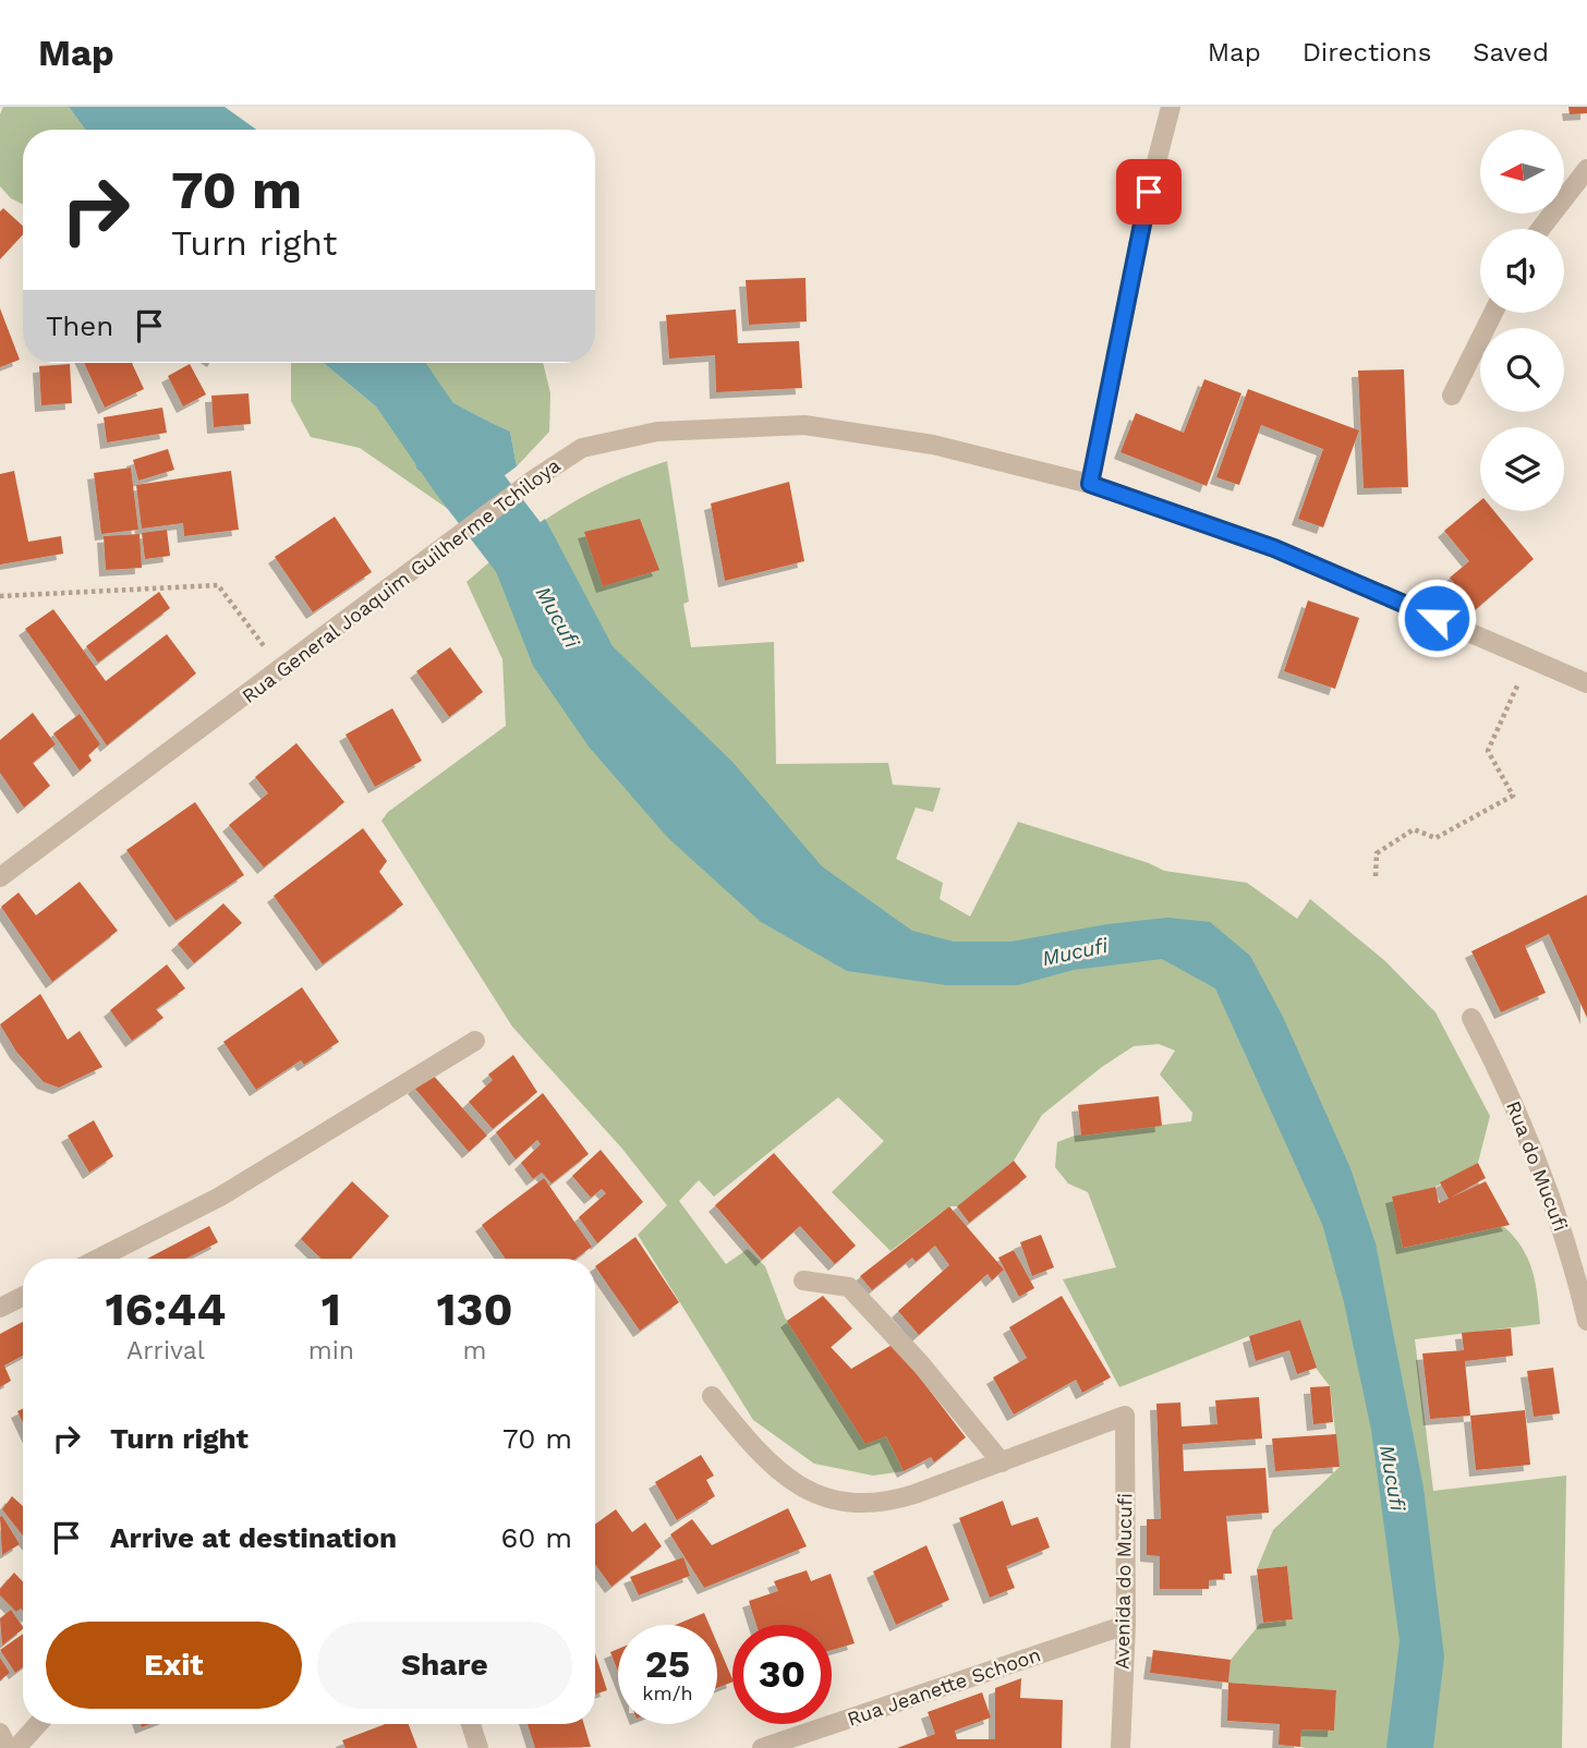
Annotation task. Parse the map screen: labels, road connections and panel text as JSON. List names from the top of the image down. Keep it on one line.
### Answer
{"streets":{"street":["Rua General Joaquim Guilherme Tchiloya","Rua do Mucufi","Avenida do Mucufi","Rua Jeanette Schoon"]},"crossings":[["Avenida do Mucufi","Rua Jeanette Schoon"]],"water":["Mucufi"],"north":"left","page":{"header":"Map","nav":["Map","Directions","Saved"],"turn":["70 m","Turn right"],"then":"Then","eta":["16:44","Arrival","1","min","130","m"],"list":[{"name":"Turn right","value":"70 m"},{"name":"Arrive at destination","value":"60 m"}],"buttons":["Exit","Share"],"speed":"25 km/h","limit":"30"}}
